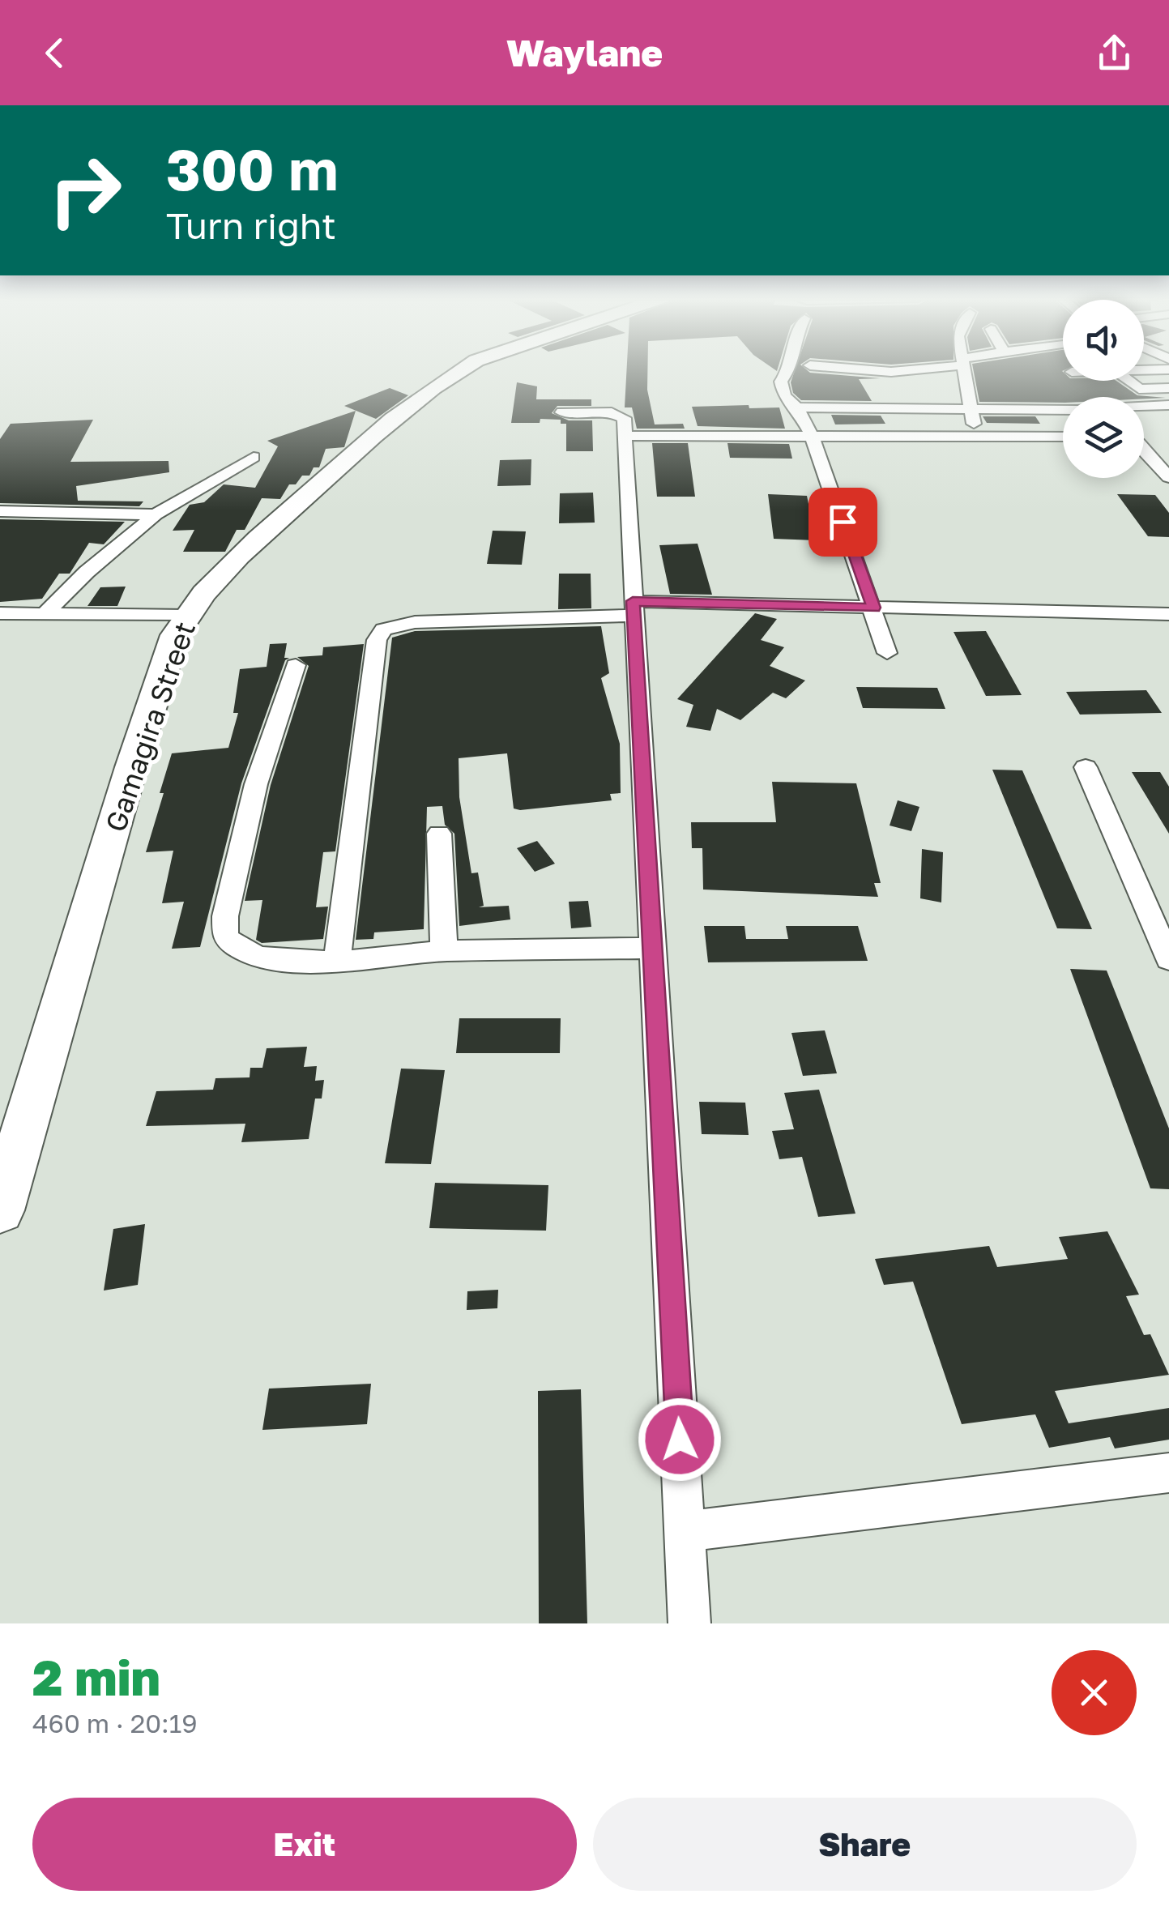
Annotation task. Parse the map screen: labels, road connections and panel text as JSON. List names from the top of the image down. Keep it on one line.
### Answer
{"streets":{"street":["Gamagira Street"]},"page":{"header":"Waylane","turn":["300 m","Turn right"],"heading":["2 min","460 m · 20:19"],"buttons":["Exit","Share"]}}
